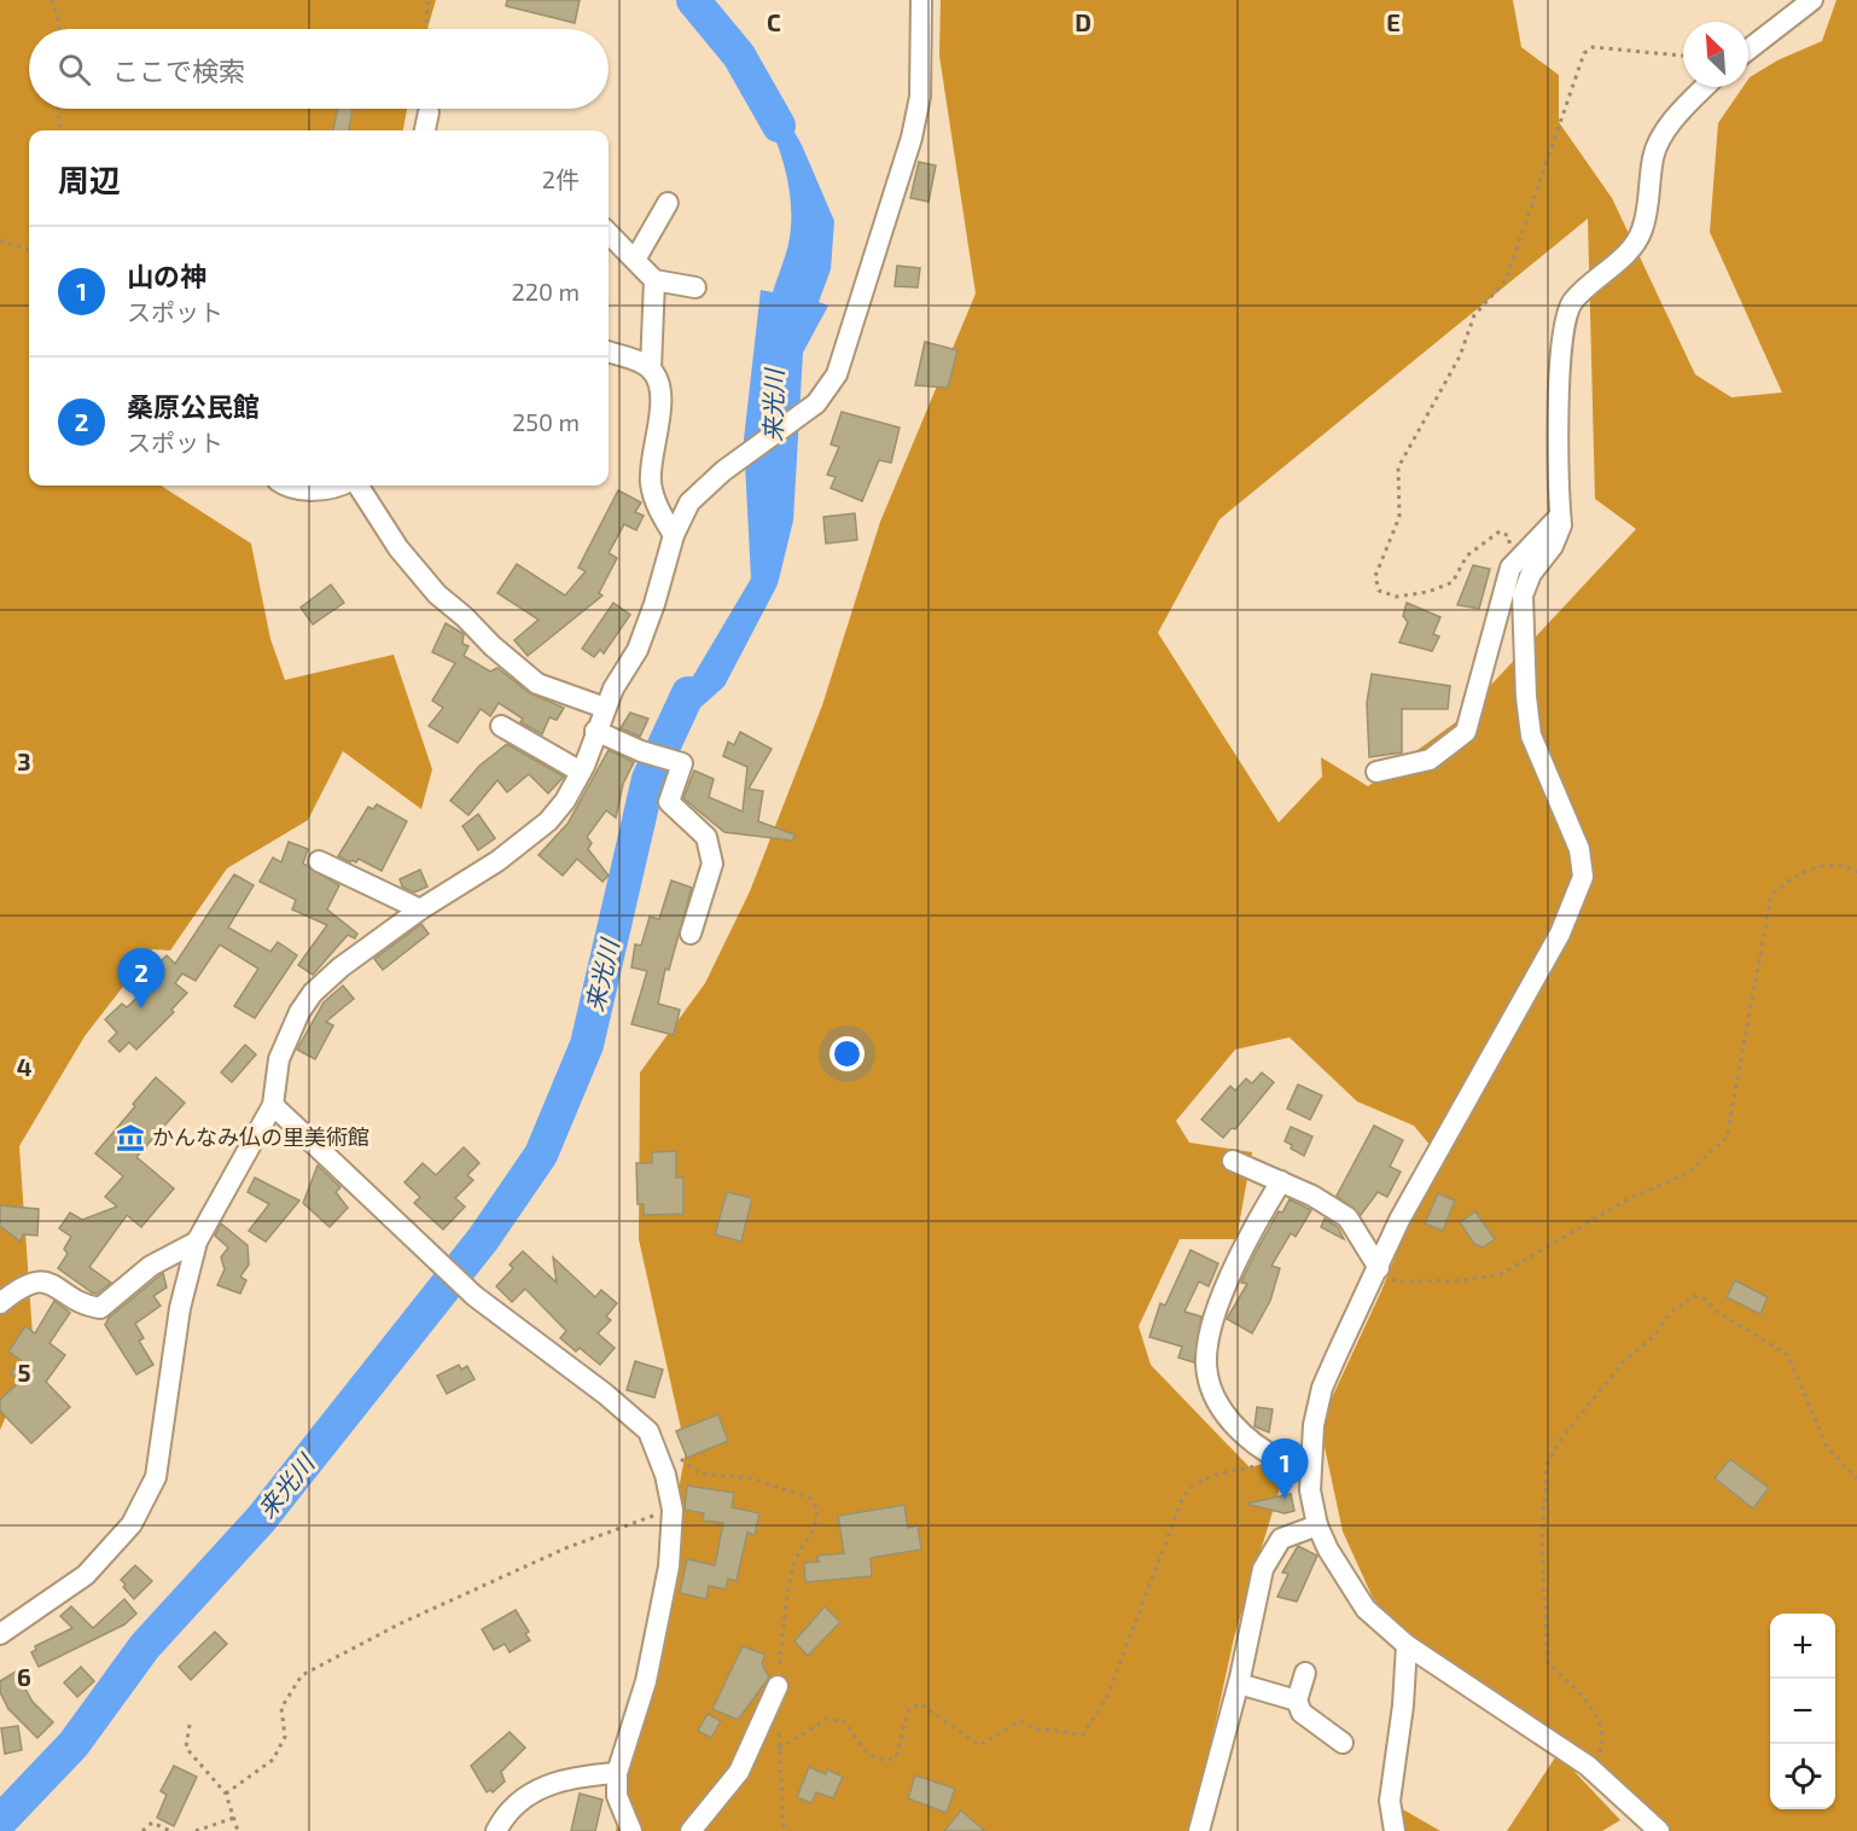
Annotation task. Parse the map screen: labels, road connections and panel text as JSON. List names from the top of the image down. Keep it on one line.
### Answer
{"water":["来光川"],"places":{"museum":["かんなみ仏の里美術館"]},"north":"top left","page":{"search":"ここで検索","heading":["周辺","2件"],"list":[{"mark":"1","name":"山の神","note":"スポット","value":"220 m"},{"mark":"2","name":"桑原公民館","note":"スポット","value":"250 m"}],"pins":["2","1"],"map_buttons":["+","−"]},"grid":{"columns":["C","D","E"],"rows":["3","4","5","6"]}}
